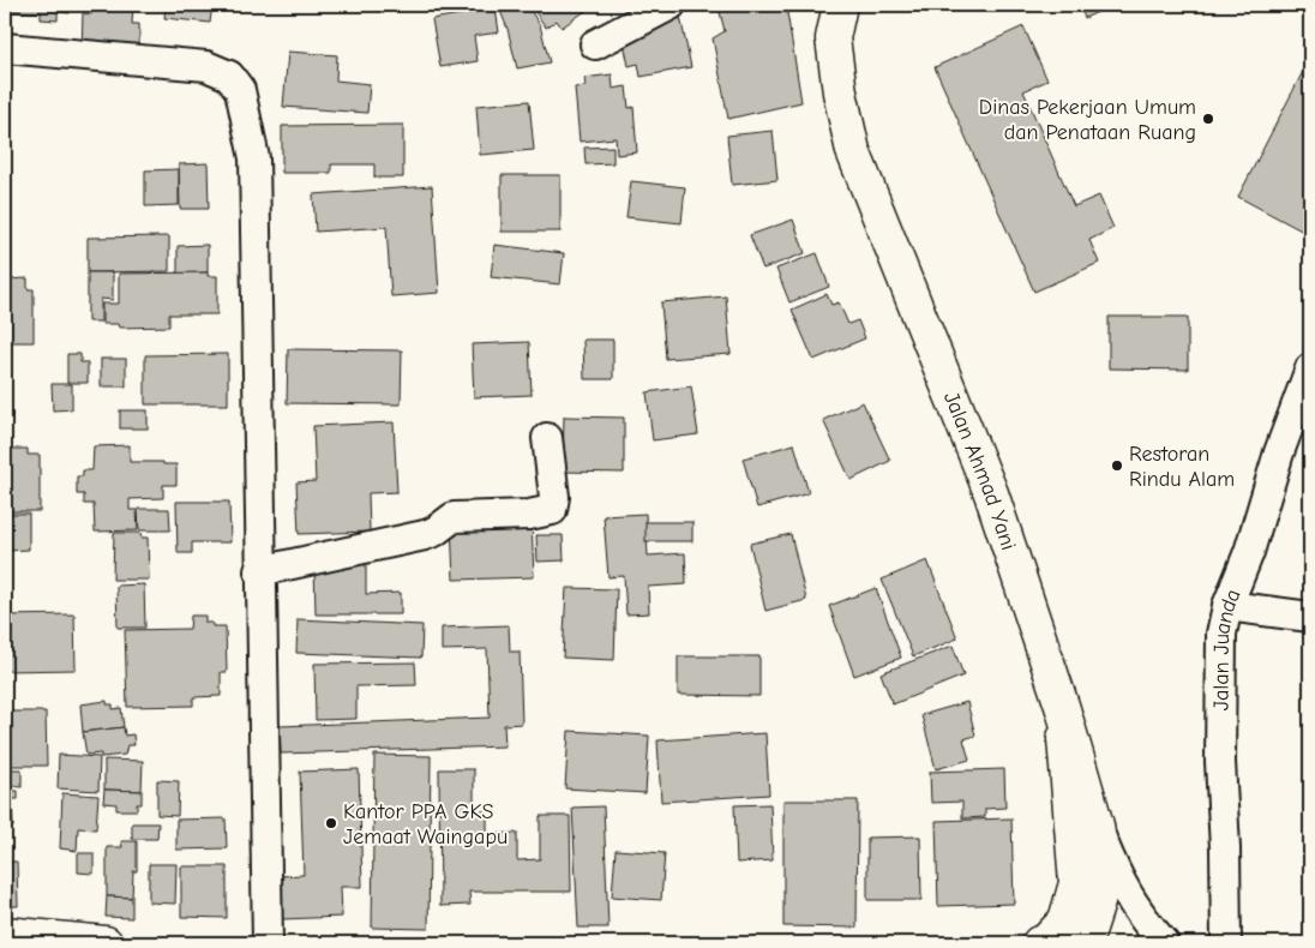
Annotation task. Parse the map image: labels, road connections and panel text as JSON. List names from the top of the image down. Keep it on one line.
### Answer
{"streets":{"main road":["Jalan Ahmad Yani"],"street":["Jalan Juanda"]},"places":["Dinas Pekerjaan Umum dan Penataan Ruang","Restoran Rindu Alam","Kantor PPA GKS Jemaat Waingapu"]}
